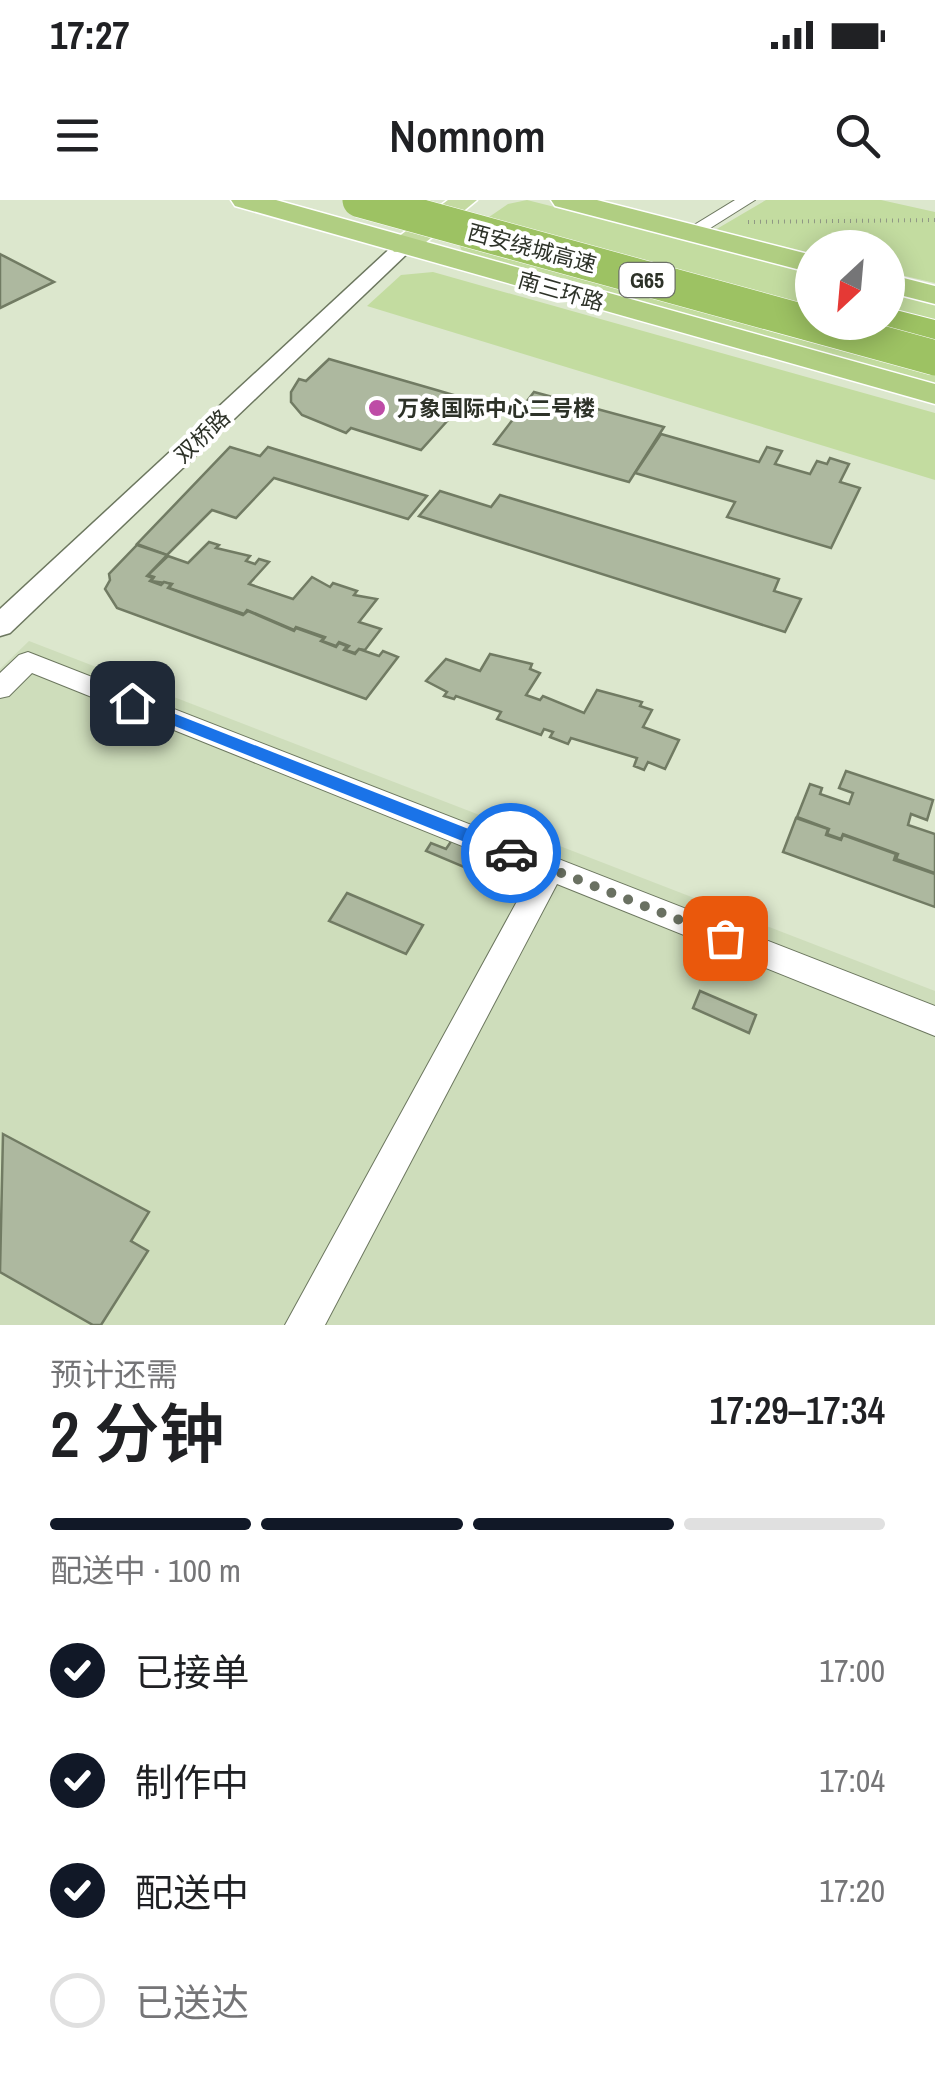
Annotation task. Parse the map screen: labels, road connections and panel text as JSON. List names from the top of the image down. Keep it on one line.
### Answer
{"streets":{"highway":["西安绕城高速","G65","南三环路"],"street":["双桥路"]},"crossings":[["南三环路","双桥路"]],"places":["万象国际中心二号楼"],"north":"bottom left","page":{"status":"17:27","header":"Nomnom","heading":["2 分钟","预计还需","17:29–17:34"],"bar":"配送中 · 100 m","list":[["已接单","17:00"],["制作中","17:04"],["配送中","17:20"],"已送达"]}}
